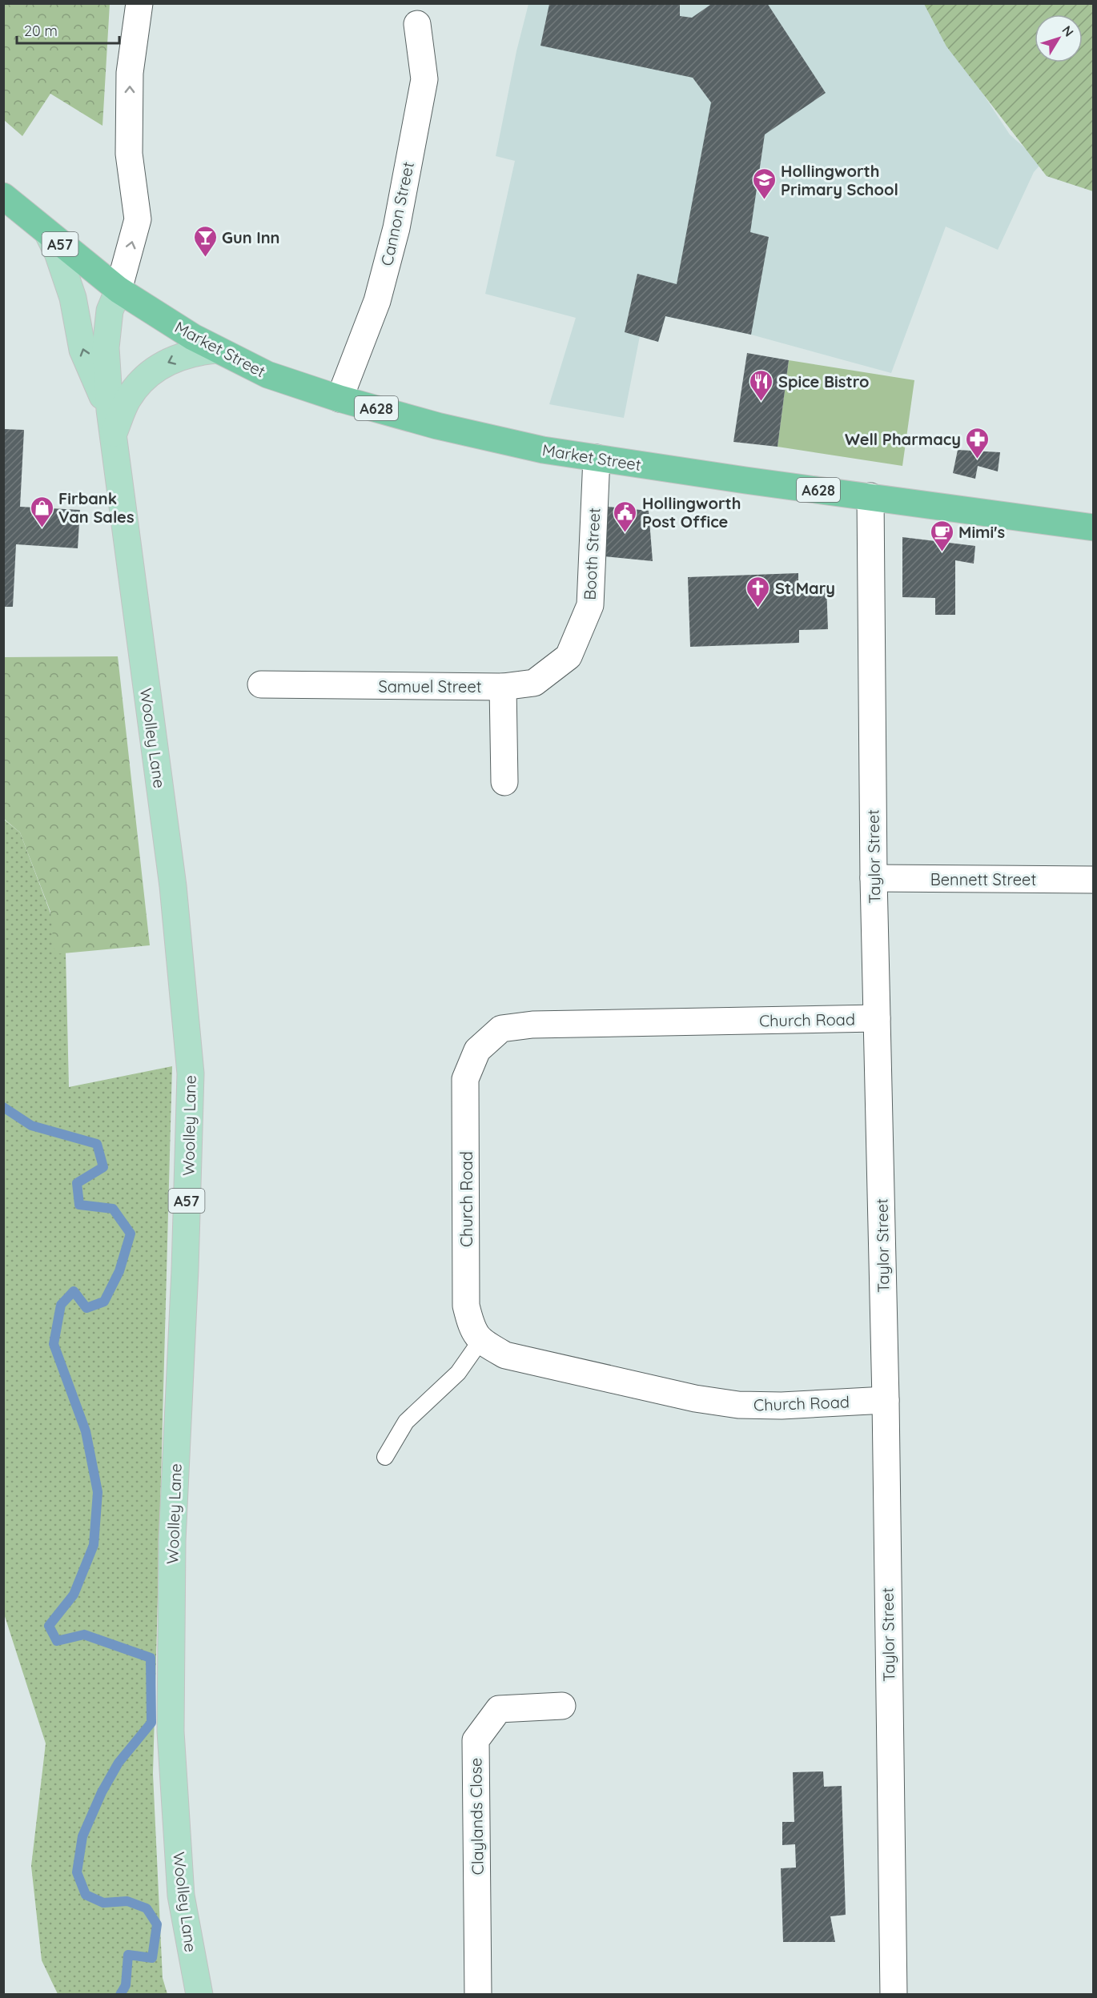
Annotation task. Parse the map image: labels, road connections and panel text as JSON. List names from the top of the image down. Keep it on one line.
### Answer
{"streets":{"highway":["A57","Market Street","A628"],"main road":["Woolley Lane"],"street":["Cannon Street","Booth Street","Samuel Street","Taylor Street","Bennett Street","Church Road","Claylands Close"]},"crossings":[["Cannon Street","Market Street"],["A57","Market Street"],["A57","Woolley Lane"],["Market Street","Booth Street"],["Market Street","Woolley Lane"],["Market Street","Taylor Street"],["Booth Street","Samuel Street"],["Taylor Street","Bennett Street"],["Taylor Street","Church Road"]],"places":{"school or university":["Hollingworth Primary School"],"bar":["Gun Inn"],"restaurant":["Spice Bistro"],"pharmacy":["Well Pharmacy"],"shop":["Firbank Van Sales"],"public building":["Hollingworth Post Office"],"cafe":["Mimi's"],"church":["St Mary"]},"scale_bar":"20 m","north":"top right"}
